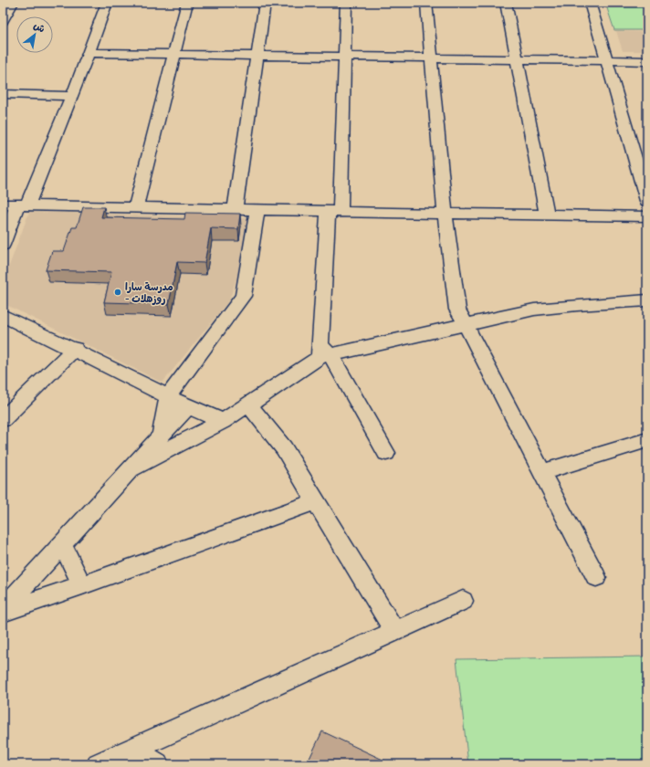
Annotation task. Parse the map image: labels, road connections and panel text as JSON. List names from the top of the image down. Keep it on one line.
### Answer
{"places":["مدرسة سارا - روزهلات"],"north":"top right"}
